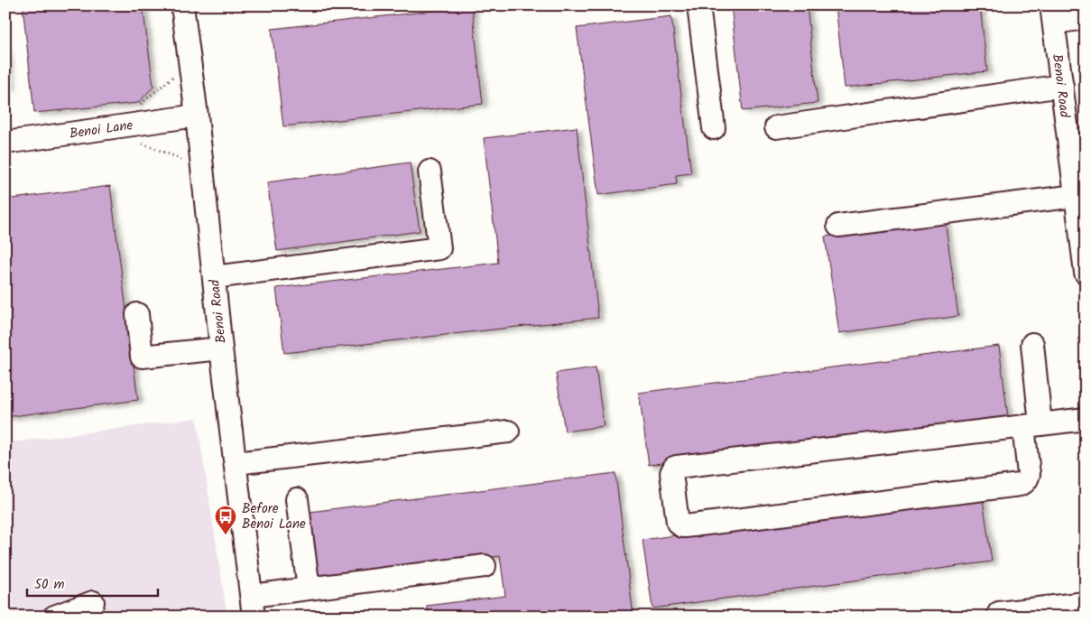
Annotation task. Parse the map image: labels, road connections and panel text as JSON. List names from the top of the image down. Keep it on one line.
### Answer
{"streets":{"street":["Benoi Road","Benoi Lane"]},"crossings":[["Benoi Road","Benoi Lane"]],"places":{"bus stop":["Before Benoi Lane"]},"scale_bar":"50 m"}
